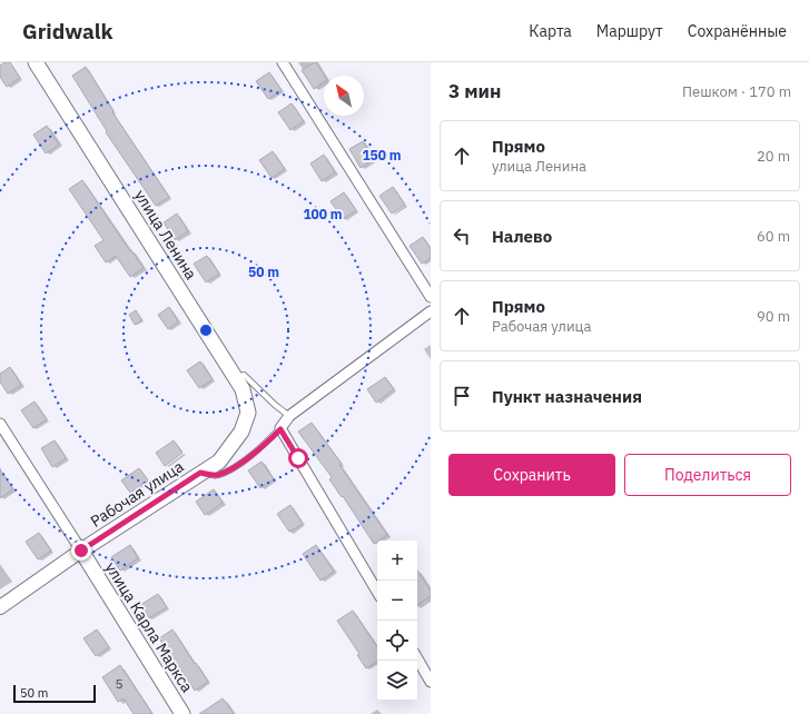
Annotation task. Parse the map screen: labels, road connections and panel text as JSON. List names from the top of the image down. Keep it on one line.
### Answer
{"streets":{"main road":["улица Ленина","Рабочая улица","улица Карла Маркса"]},"crossings":[["улица Ленина","Рабочая улица"],["Рабочая улица","улица Карла Маркса"]],"house_numbers":["5"],"scale_bar":"50 m","north":"top left","page":{"header":"Gridwalk","nav":["Карта","Маршрут","Сохранённые"],"heading":["3 мин","Пешком · 170 m"],"list":[["Прямо","улица Ленина","20 m"],["Налево","60 m"],["Прямо","Рабочая улица","90 m"],"Пункт назначения"],"buttons":["Сохранить","Поделиться"],"map_buttons":["+","−"],"scale":"50 m"},"rings":["150 m","100 m","50 m"]}
